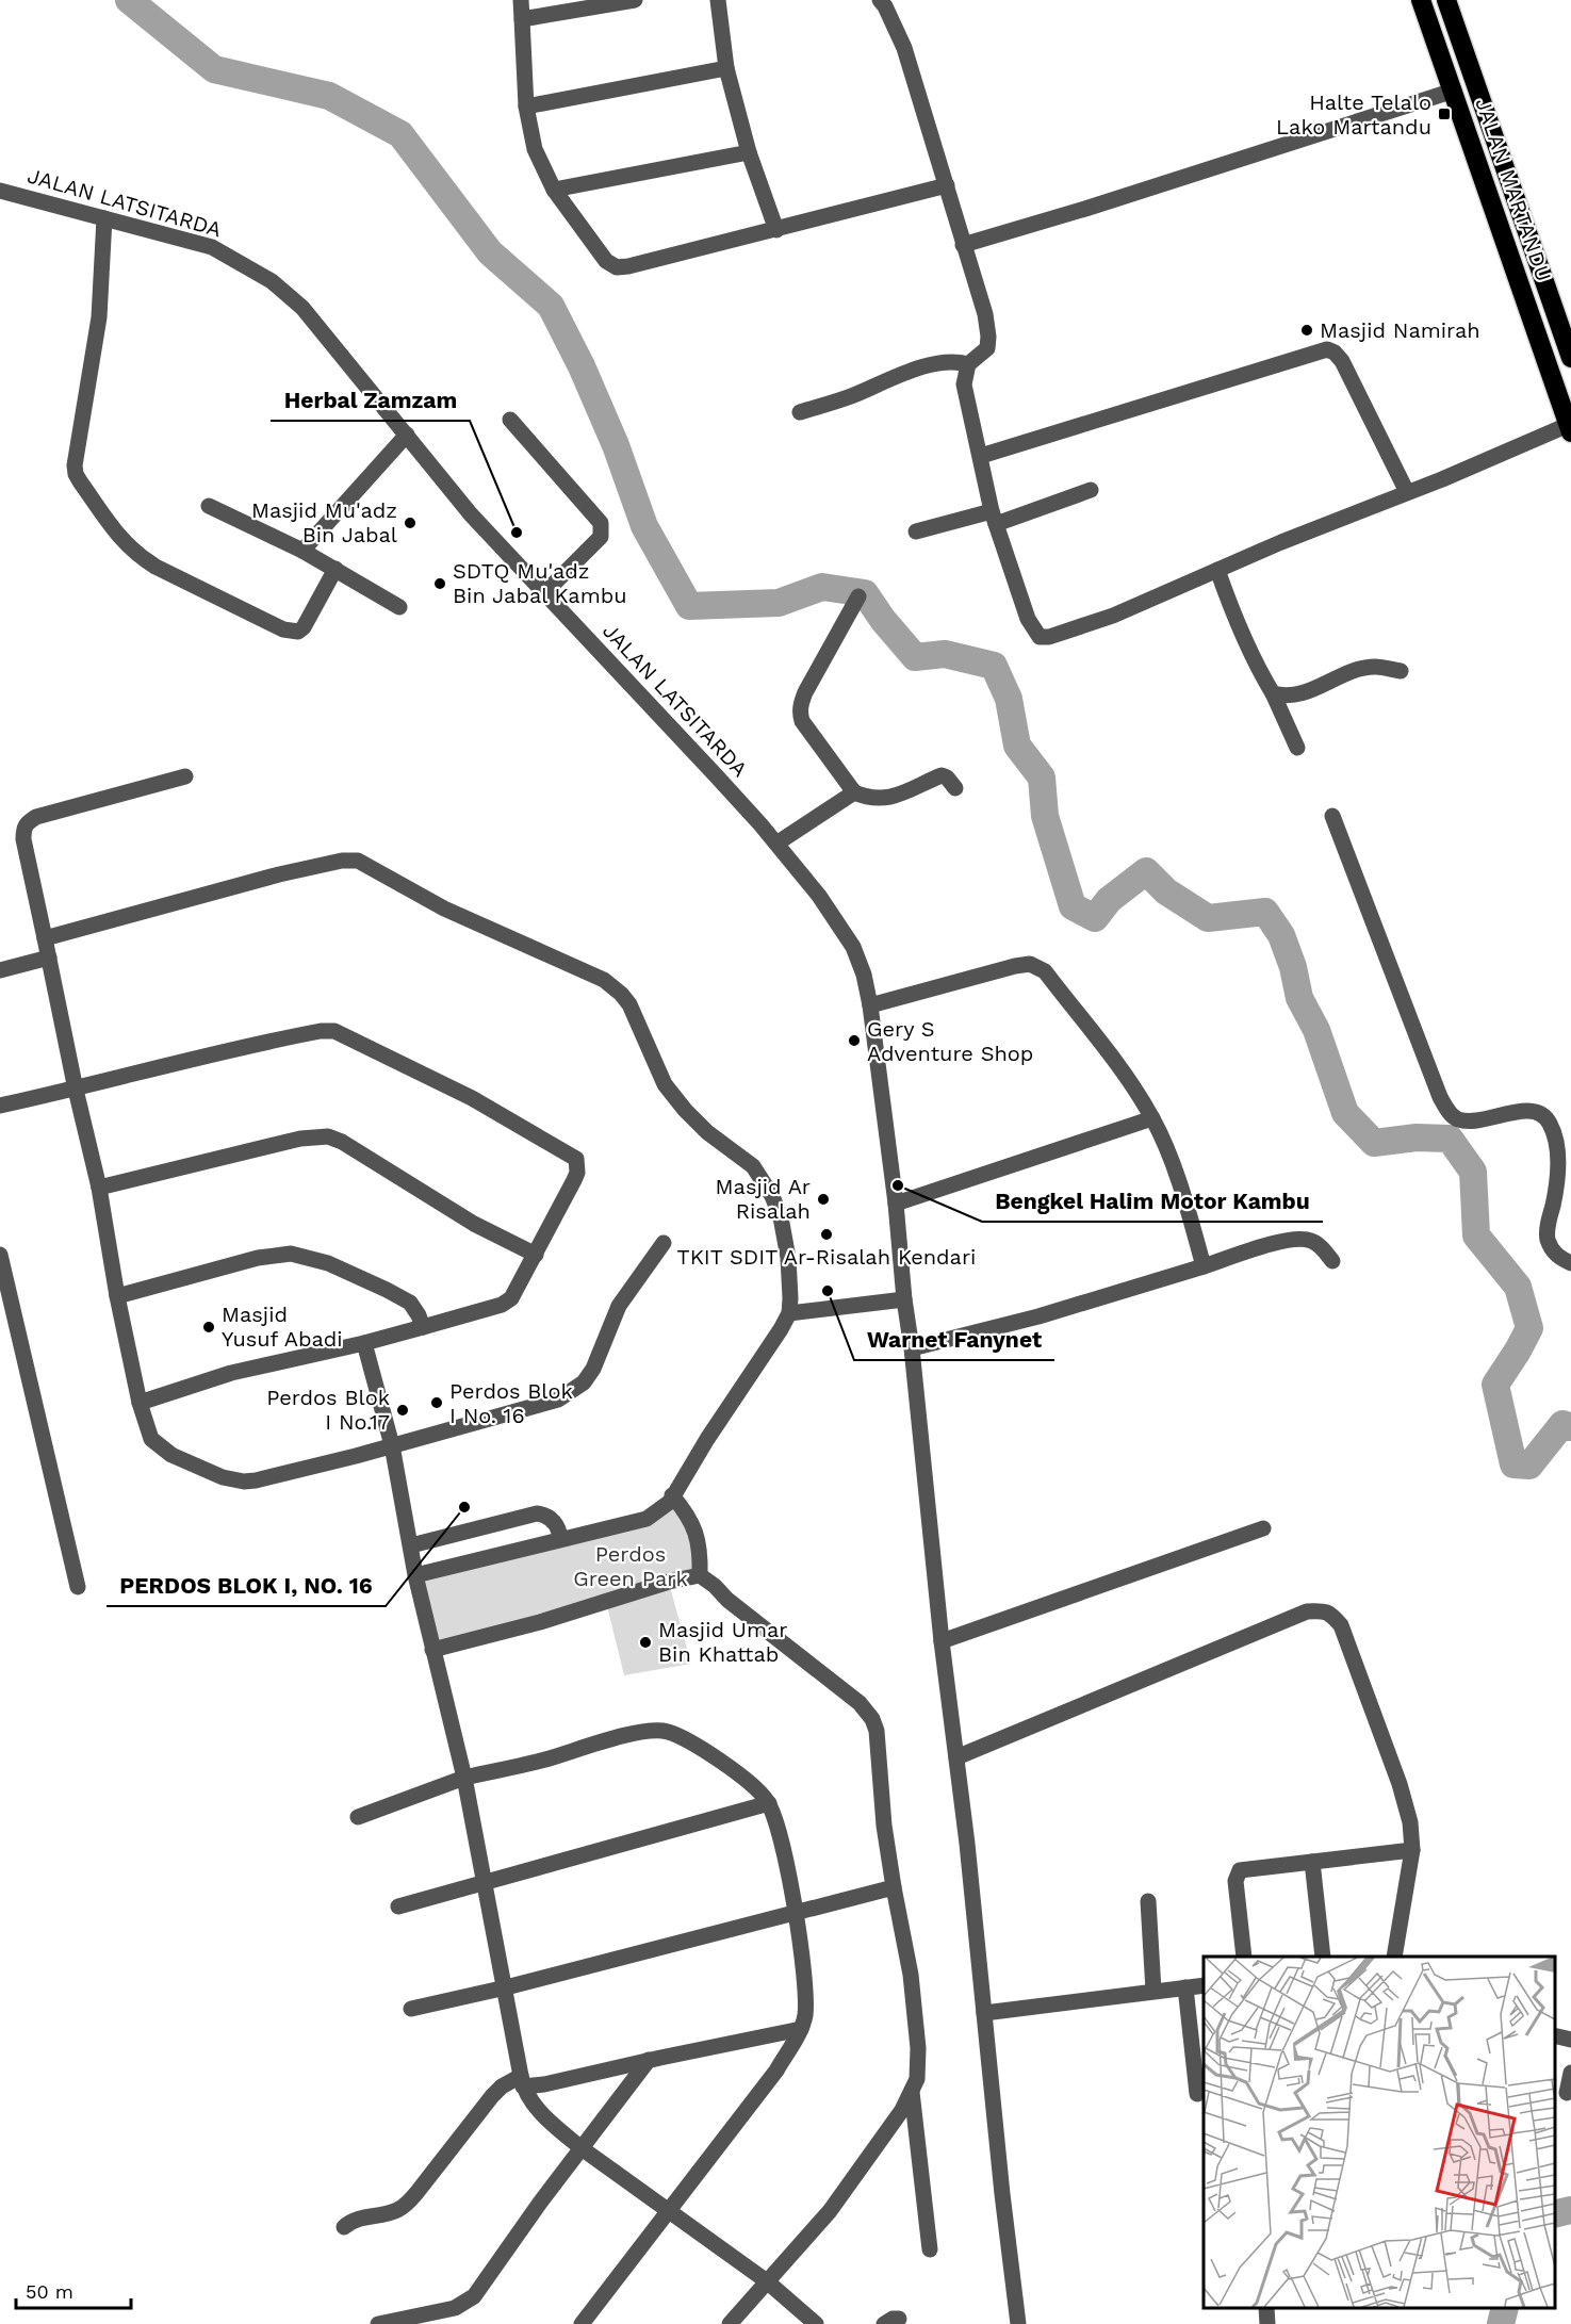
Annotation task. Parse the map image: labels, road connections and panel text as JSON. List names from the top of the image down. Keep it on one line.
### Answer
{"streets":{"highway":["JALAN MARTANDU"],"street":["JALAN LATSITARDA"]},"parks":["Perdos Green Park"],"places":{"transit":["Halte Telalo Lako Martandu"],"other":["Masjid Namirah","Masjid Mu'adz Bin Jabal","Herbal Zamzam","SDTQ Mu'adz Bin Jabal Kambu","Gery S Adventure Shop","Bengkel Halim Motor Kambu","Masjid Ar Risalah","TKIT SDIT Ar-Risalah Kendari","Warnet Fanynet","Masjid Yusuf Abadi","Perdos Blok I No. 16","Perdos Blok I No.17","PERDOS BLOK I, NO. 16","Masjid Umar Bin Khattab"]},"scale_bar":"50 m"}
